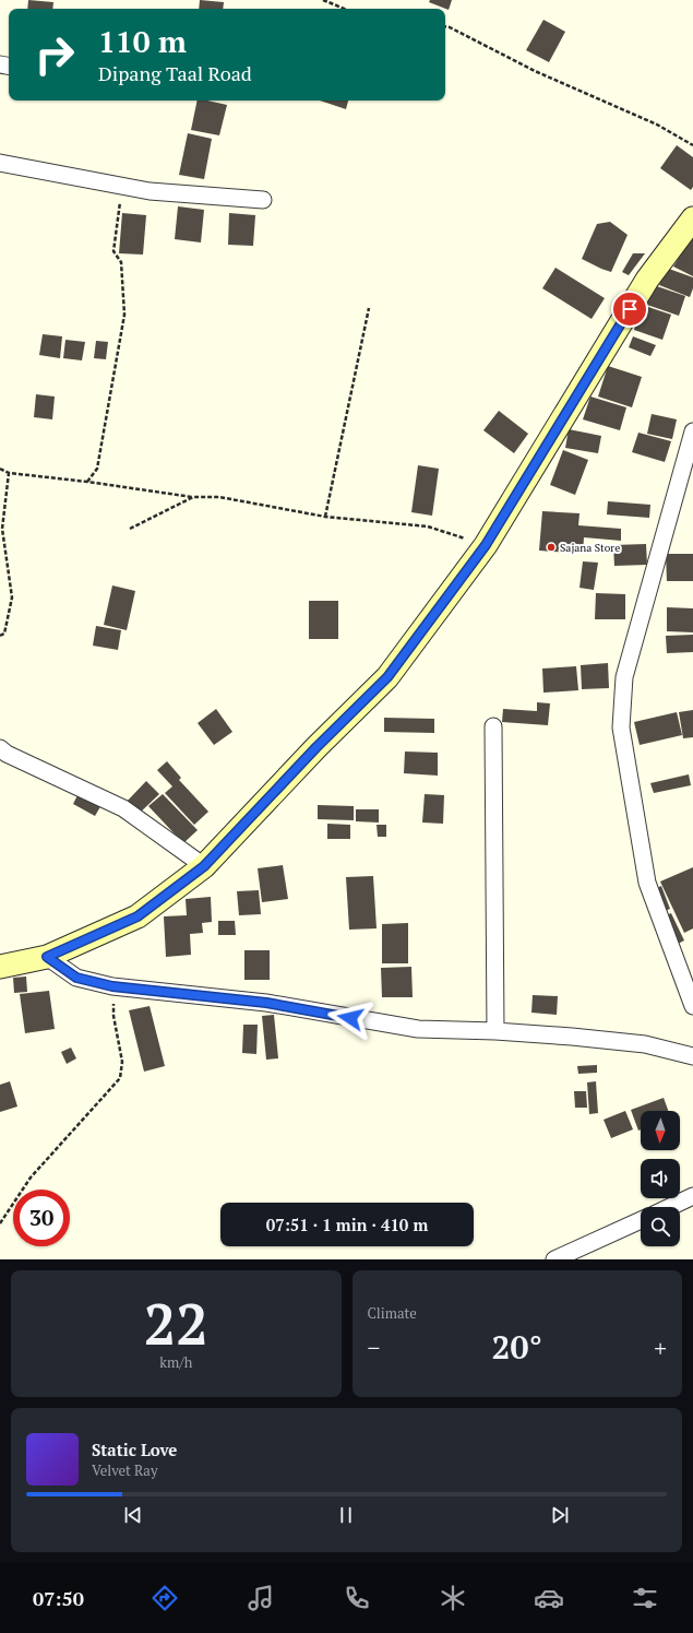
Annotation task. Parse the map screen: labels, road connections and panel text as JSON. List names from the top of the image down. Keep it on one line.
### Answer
{"places":["Sajana Store"],"north":"bottom","page":{"turn":["110 m","Dipang Taal Road"],"limit":"30","trip":"07:51 · 1 min · 410 m","tile":[["22","km/h"],"Climate"],"heat":["−","20°","+"],"song":["Static Love","Velvet Ray"],"tabs":"07:50"}}
